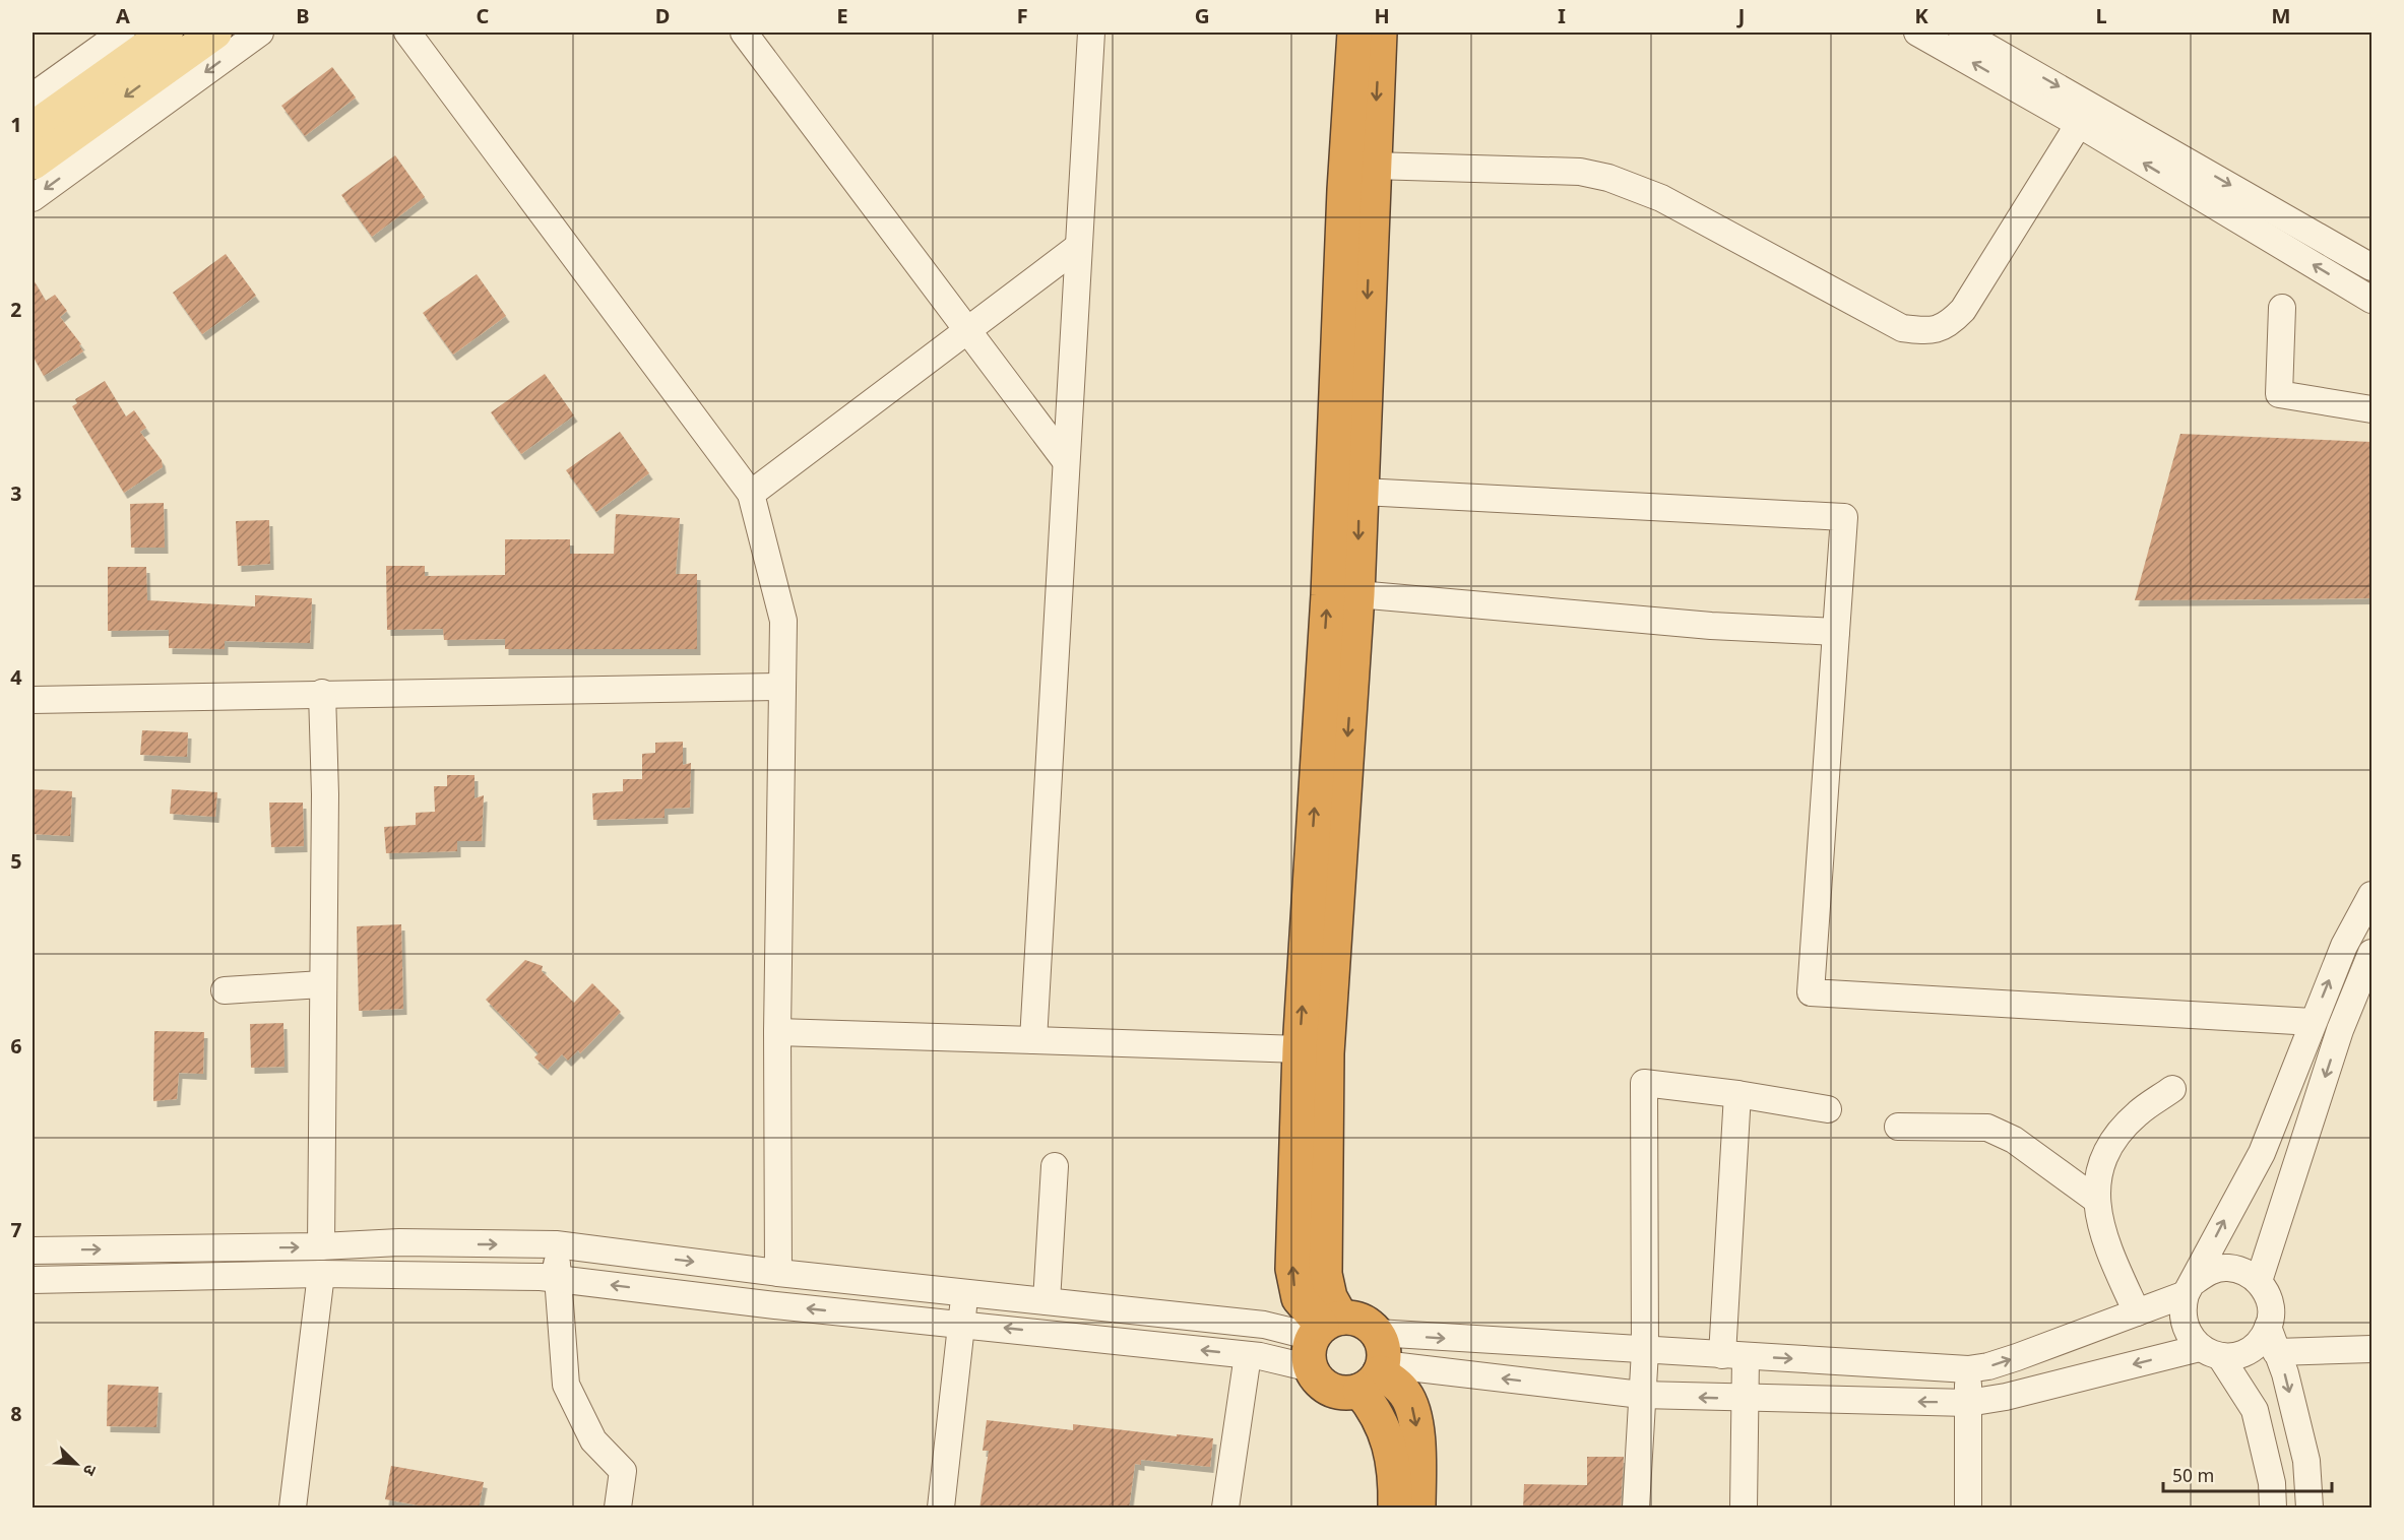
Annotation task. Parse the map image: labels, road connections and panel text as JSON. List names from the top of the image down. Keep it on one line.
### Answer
{"scale_bar":"50 m","north":"bottom right","grid":{"columns":["A","B","C","D","E","F","G","H","I","J","K","L","M"],"rows":["1","2","3","4","5","6","7","8"]}}
